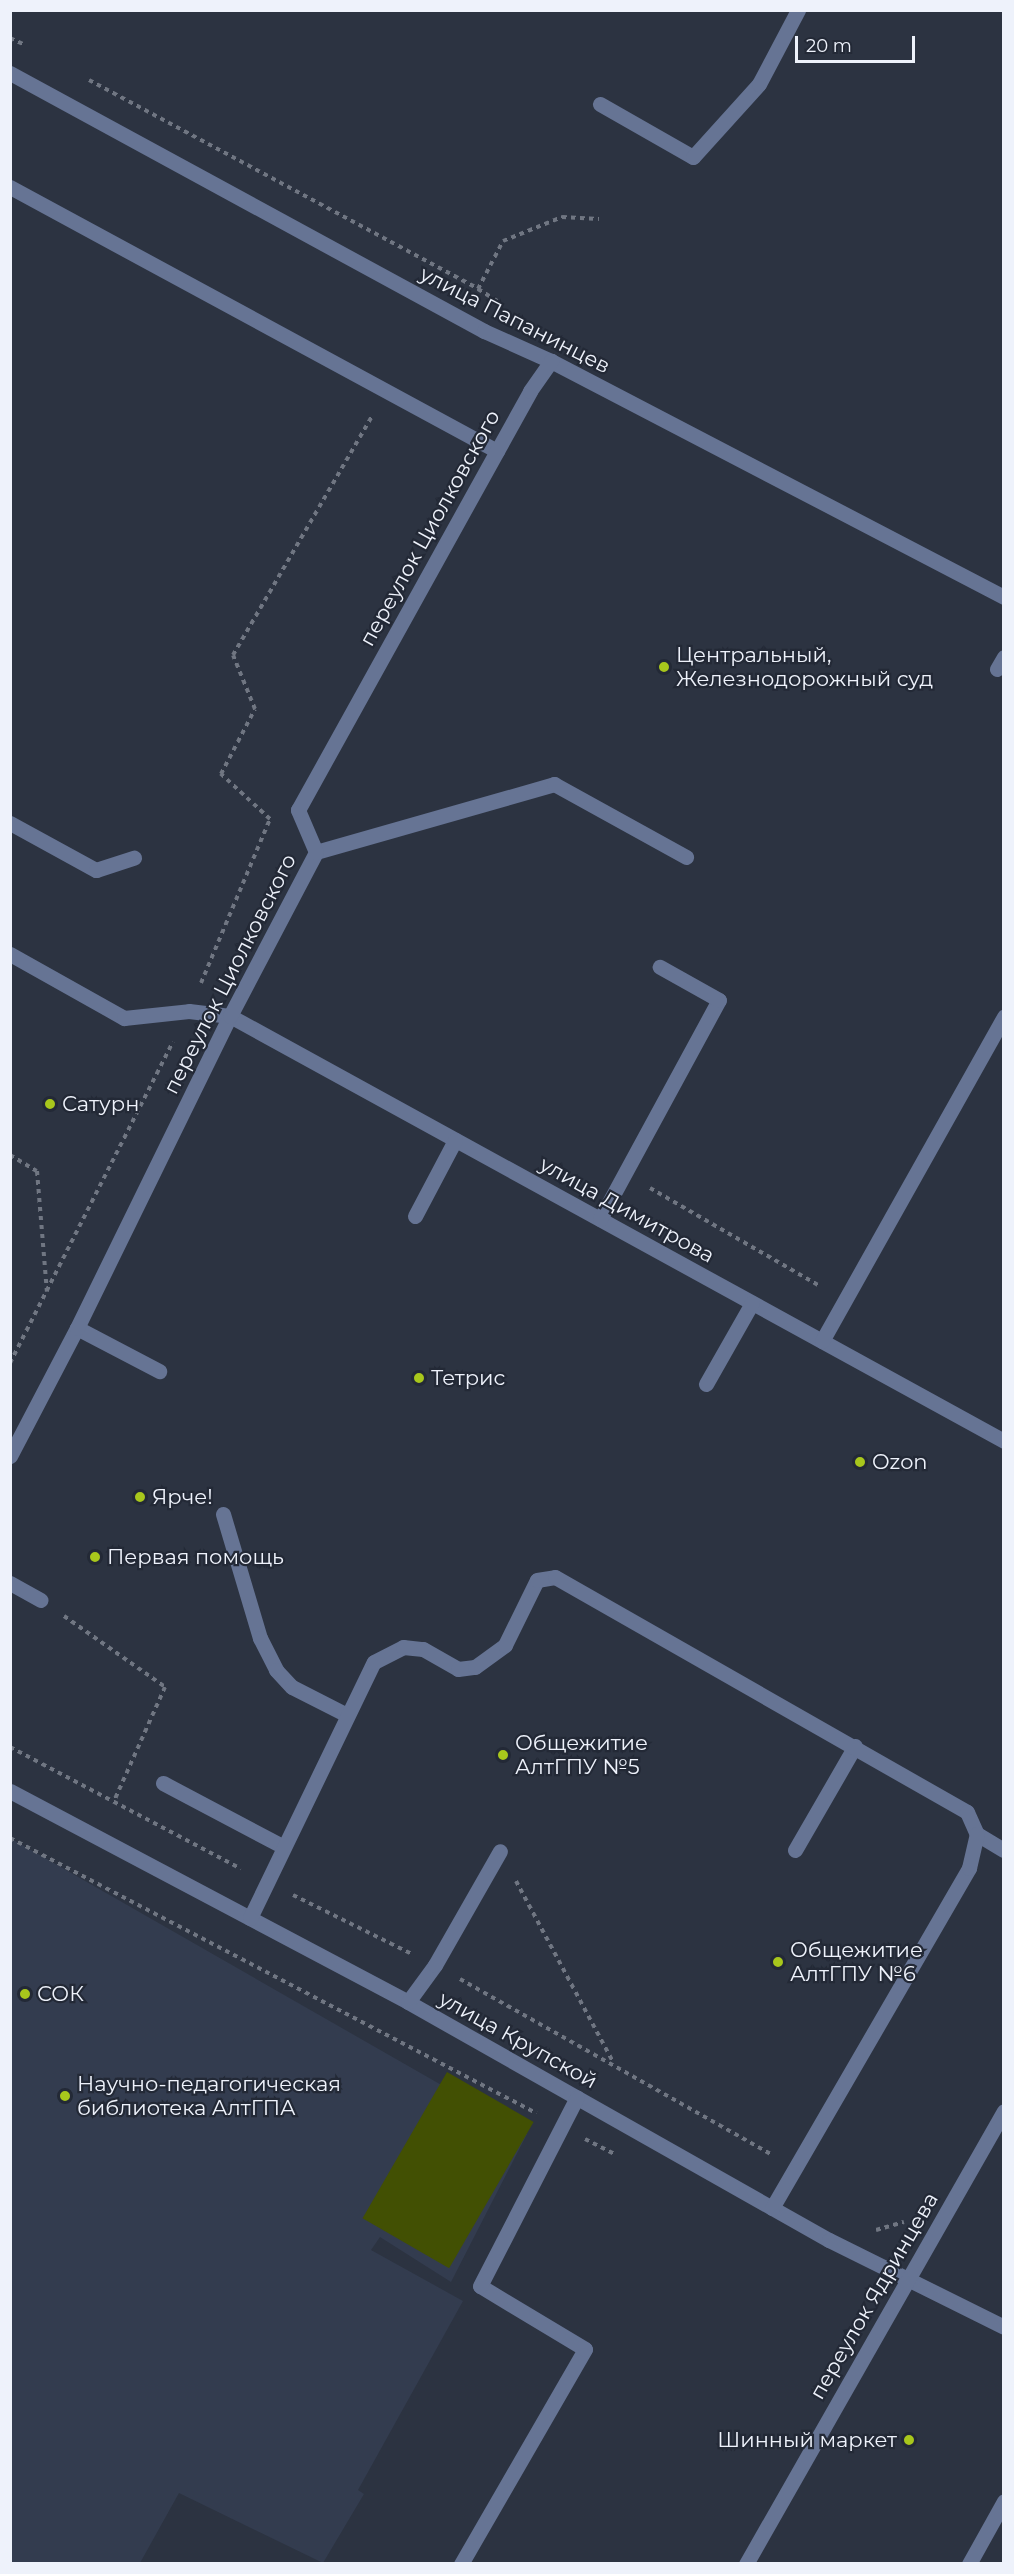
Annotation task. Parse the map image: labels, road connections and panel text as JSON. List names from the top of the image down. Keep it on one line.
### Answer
{"streets":{"street":["улица Папанинцев","переулок Циолковского","улица Димитрова","улица Крупской","переулок Ядринцева"]},"crossings":[["улица Папанинцев","переулок Циолковского"],["переулок Циолковского","улица Димитрова"],["улица Крупской","переулок Ядринцева"]],"places":["Центральный, Железнодорожный суд","Сатурн","Тетрис","Ozon","Ярче!","Первая помощь","Общежитие АлтГПУ №5","Общежитие АлтГПУ №6","СОК","Научно-педагогическая библиотека АлтГПА","Шинный маркет"],"scale_bar":"20 m"}
